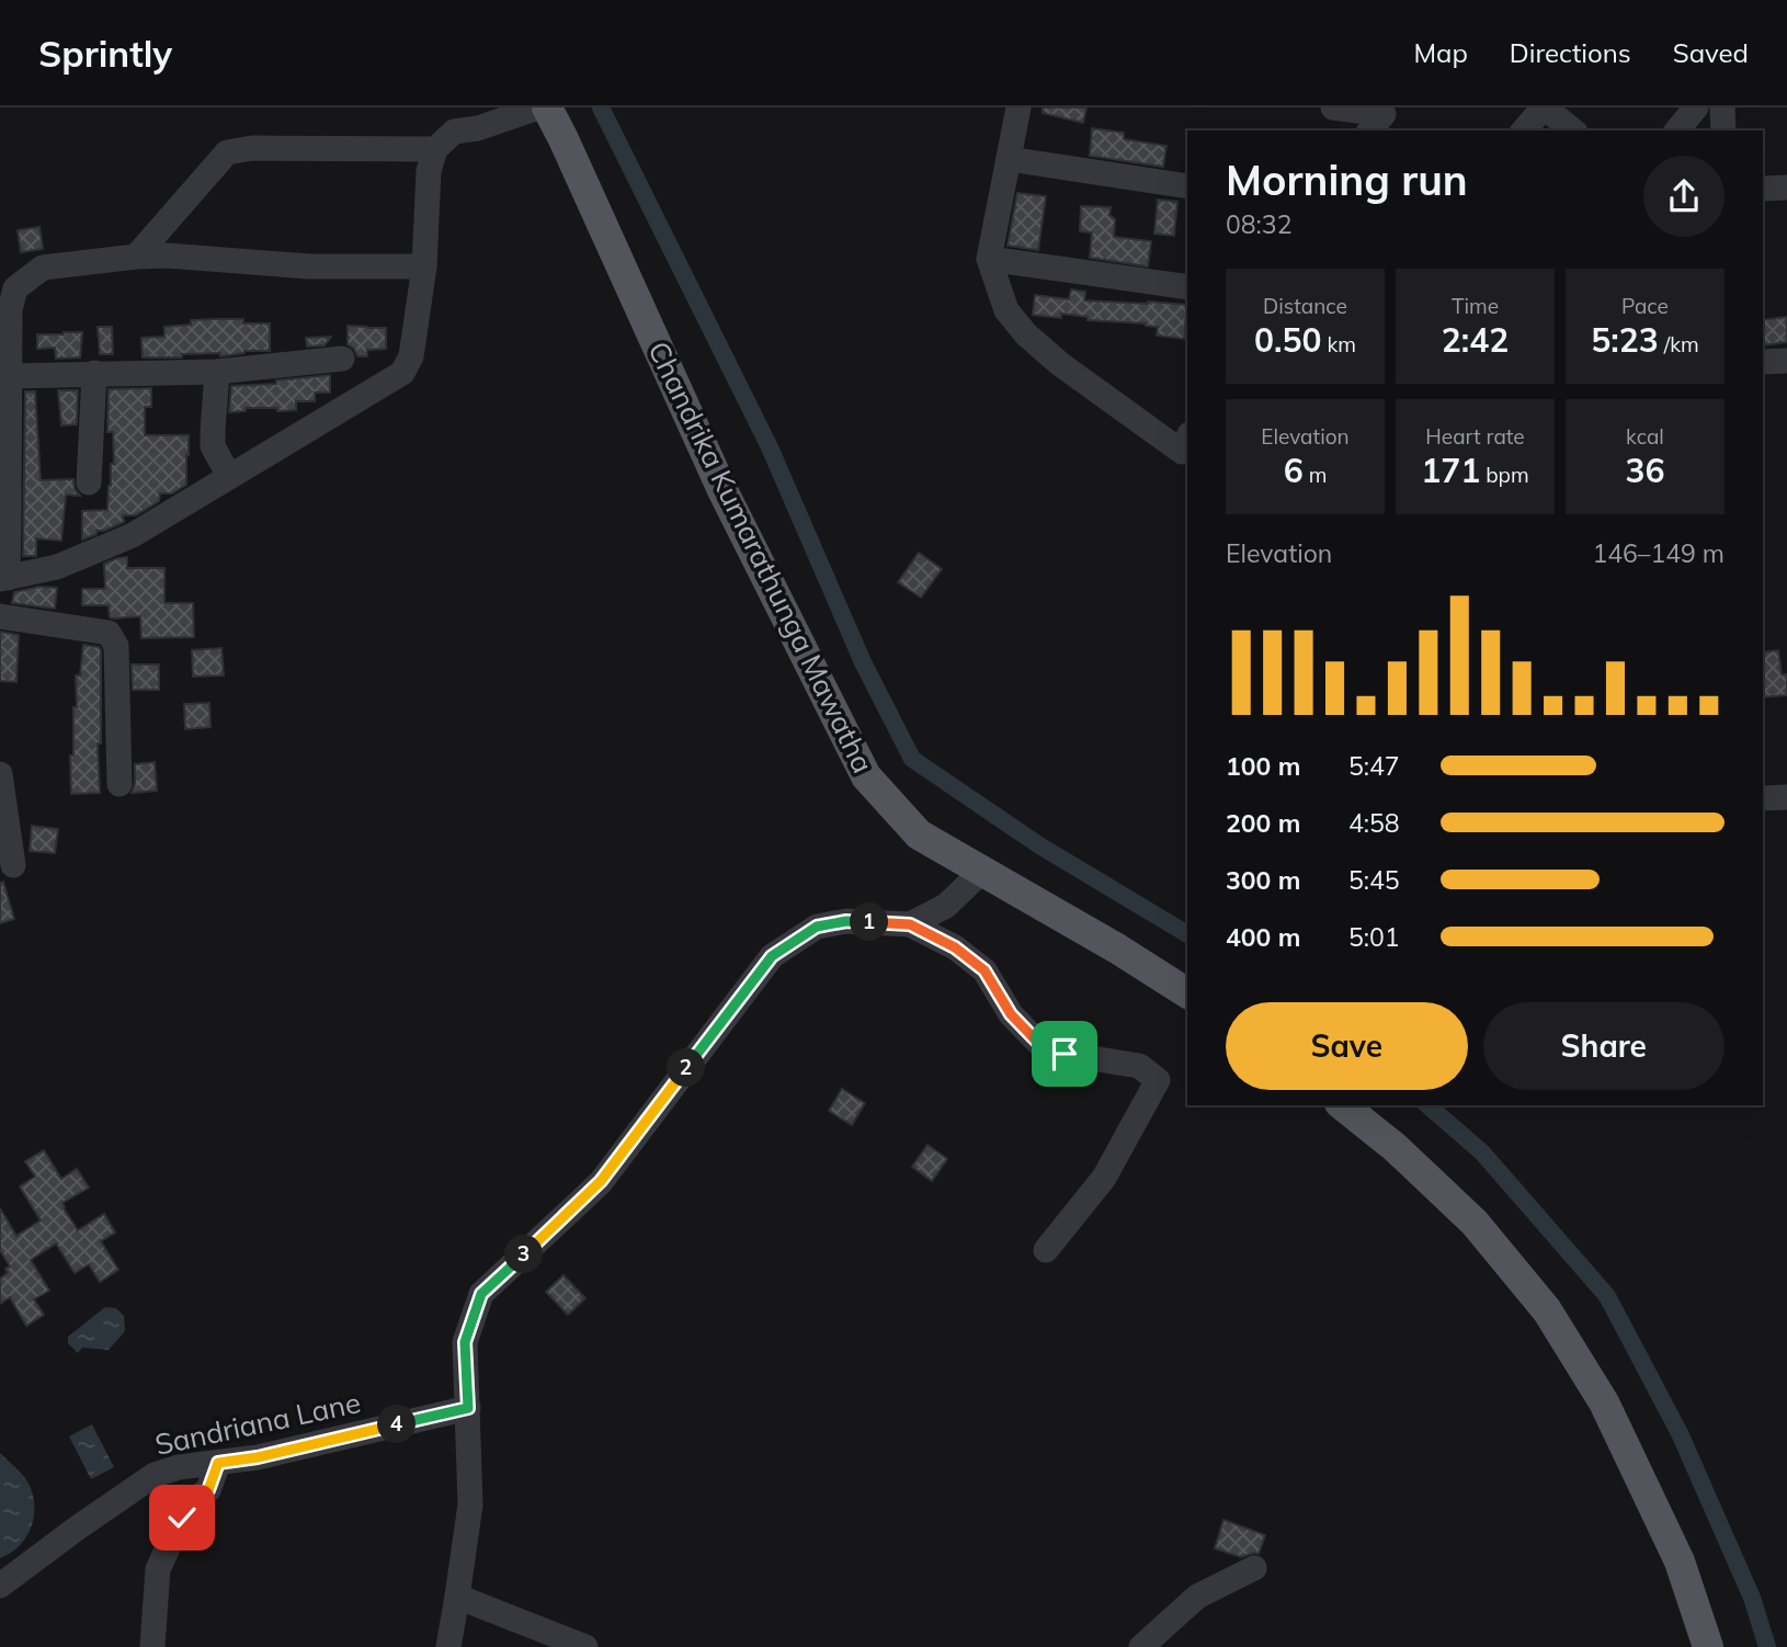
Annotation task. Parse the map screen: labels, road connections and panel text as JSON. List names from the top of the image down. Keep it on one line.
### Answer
{"streets":{"main road":["Chandrika Kumarathunga Mawatha"],"street":["Sandriana Lane"]},"page":{"header":"Sprintly","nav":["Map","Directions","Saved"],"heading":["Morning run","08:32"],"stats":[["Distance","0.50 km"],["Time","2:42"],["Pace","5:23 /km"],["Elevation","6 m"],["Heart rate","171 bpm"],["kcal","36"]],"chart":["Elevation","146–149 m"],"list":[{"name":"100 m","note":"5:47"},{"name":"200 m","note":"4:58"},{"name":"300 m","note":"5:45"},{"name":"400 m","note":"5:01"}],"pins":["1","2","3","4"],"buttons":["Save","Share"]}}
